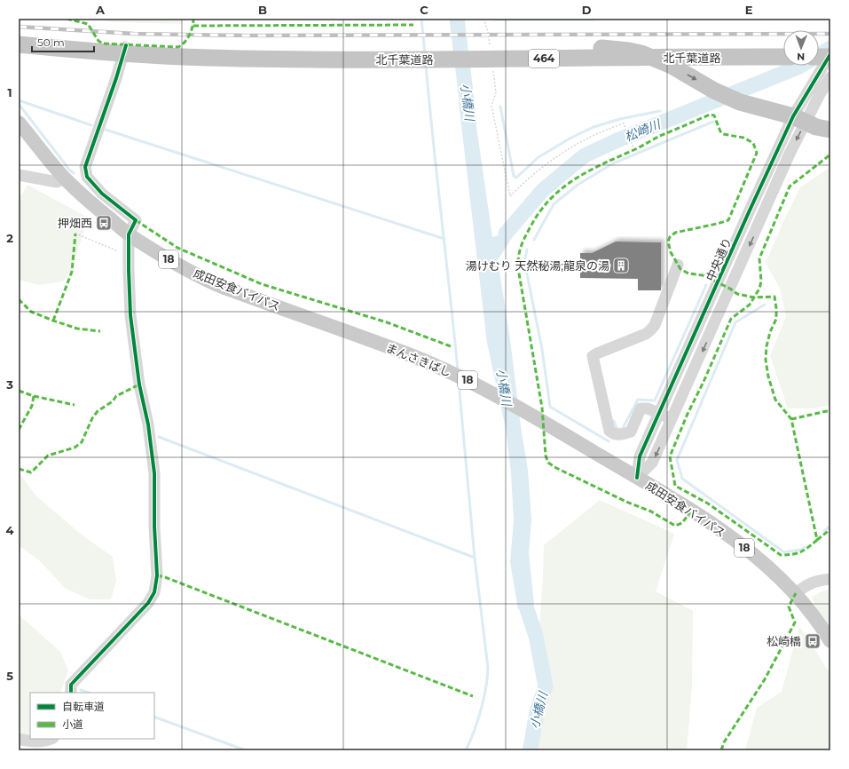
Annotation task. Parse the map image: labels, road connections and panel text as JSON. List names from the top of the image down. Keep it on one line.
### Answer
{"streets":{"highway":["北千葉道路","464"],"main road":["18","成田安食バイパス","まんさきばし"],"street":["中央通り"]},"crossings":[["中央通り","成田安食バイパス"],["成田安食バイパス","まんさきばし"]],"water":["小橋川","松崎川"],"places":{"bus stop":["押畑西","松崎橋"],"building":["湯けむり 天然秘湯;龍泉の湯"]},"legend":["自転車道","小道"],"scale_bar":"50 m","north":"bottom","grid":{"columns":["A","B","C","D","E"],"rows":["1","2","3","4","5"]}}
